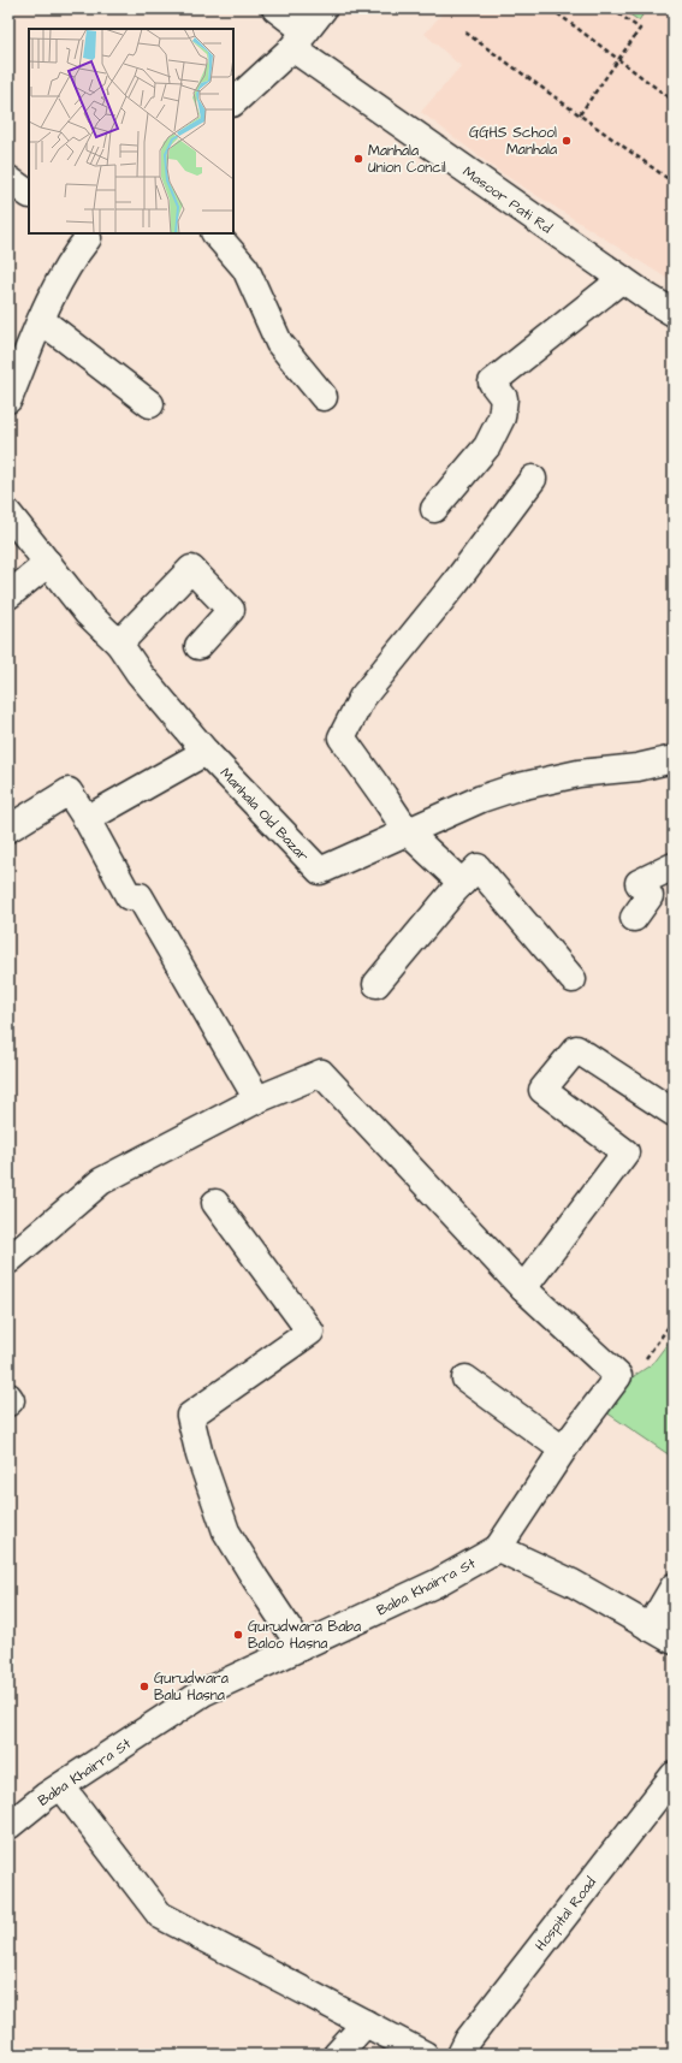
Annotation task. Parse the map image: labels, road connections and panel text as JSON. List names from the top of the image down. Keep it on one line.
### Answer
{"streets":{"street":["Masoor Pati Rd","Manhala Old Bazar","Baba Khairra St","Hospital Road"]},"places":["GGHS School Manhala","Manhala Union Concil","Gurudwara Baba Baloo Hasna","Gurudwara Balu Hasna"]}
